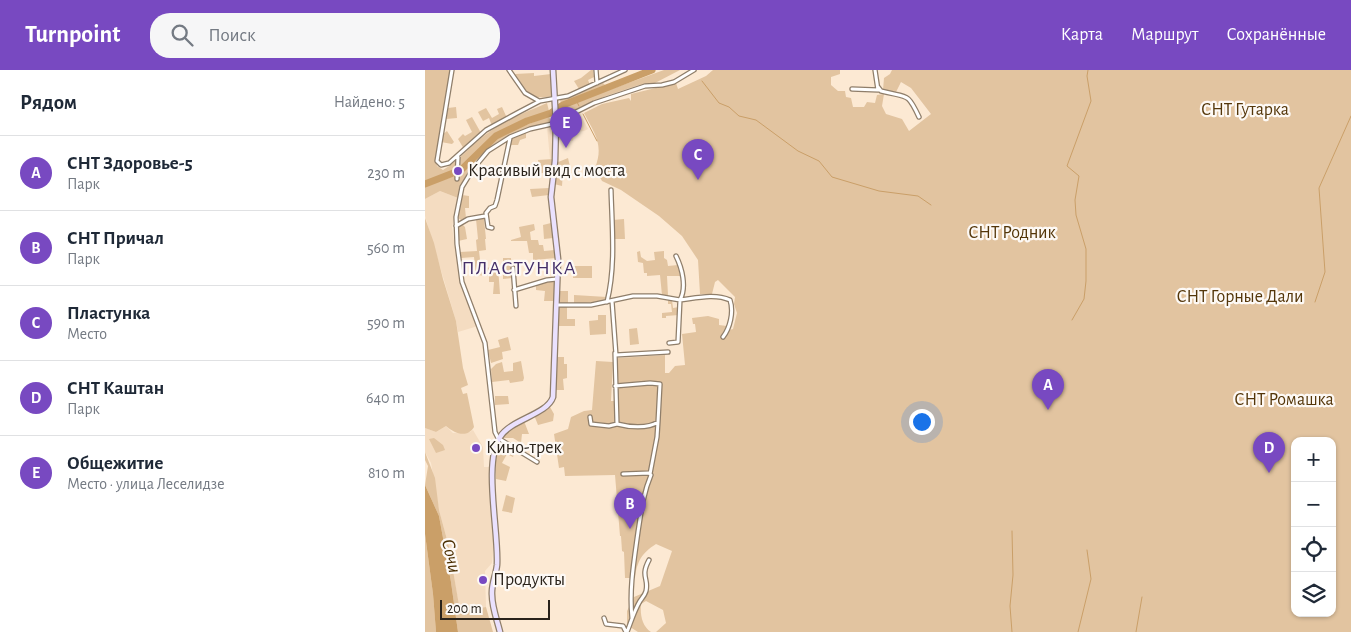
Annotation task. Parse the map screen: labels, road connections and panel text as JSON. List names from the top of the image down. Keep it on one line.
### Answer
{"districts":["ПЛАСТУНКА"],"water":["Сочи"],"parks":["СНТ Гутарка","СНТ Родник","СНТ Горные Дали","СНТ Ромашка"],"places":["Красивый вид с моста","Кино-трек","Продукты"],"scale_bar":"200 m","page":{"header":"Turnpoint","search":"Поиск","nav":["Карта","Маршрут","Сохранённые"],"heading":["Рядом","Найдено: 5"],"pins":["E","C","A","D","B"],"list":[{"mark":"A","name":"СНТ Здоровье-5","note":"Парк","value":"230 m"},{"mark":"B","name":"СНТ Причал","note":"Парк","value":"560 m"},{"mark":"C","name":"Пластунка","note":"Место","value":"590 m"},{"mark":"D","name":"СНТ Каштан","note":"Парк","value":"640 m"},{"mark":"E","name":"Общежитие","note":"Место · улица Леселидзе","value":"810 m"}],"map_buttons":["+","−"],"scale":"200 m"}}
